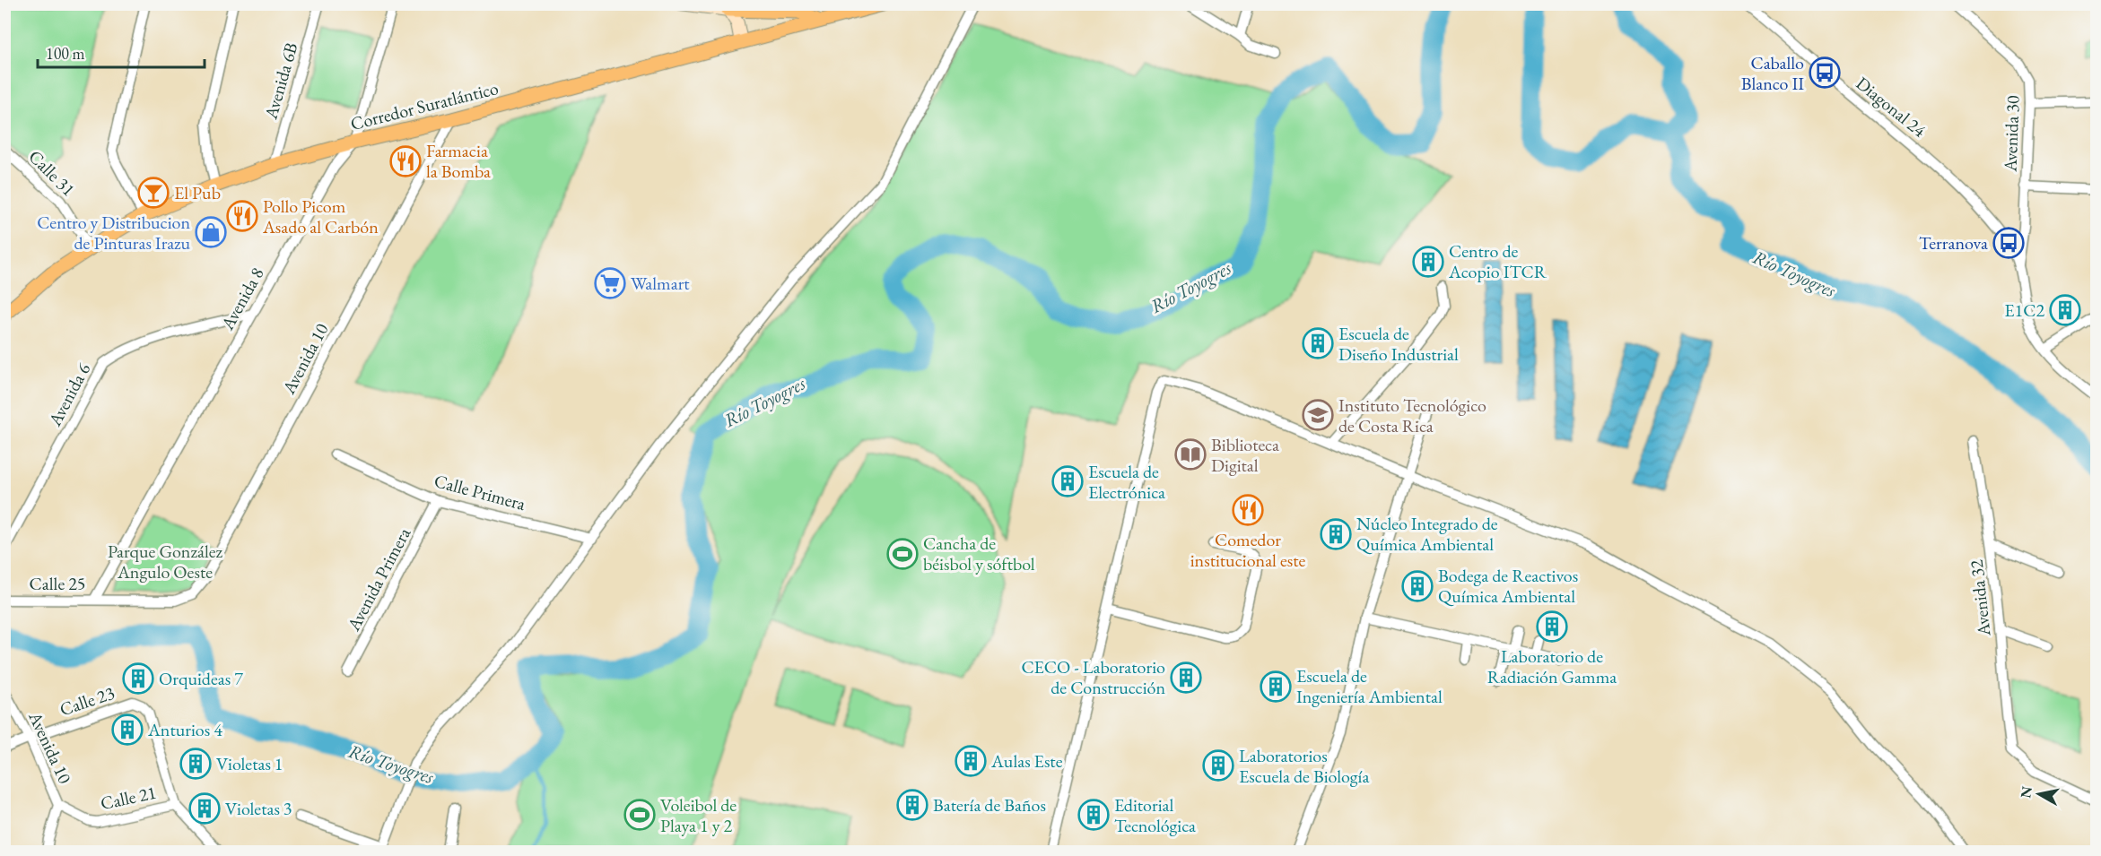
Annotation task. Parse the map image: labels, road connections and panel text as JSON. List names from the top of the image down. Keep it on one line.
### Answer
{"streets":{"main road":["Corredor Suratlántico"],"street":["Avenida 6B","Diagonal 24","Avenida 30","Calle 31","Avenida 8","Avenida 10","Avenida 6","Calle Primera","Avenida Primera","Calle 25","Avenida 32","Calle 23","Calle 21"]},"crossings":[["Avenida 6B","Corredor Suratlántico"],["Corredor Suratlántico","Calle 31"],["Corredor Suratlántico","Avenida 8"],["Corredor Suratlántico","Avenida 10"],["Diagonal 24","Avenida 30"],["Avenida 8","Avenida 6"],["Avenida 8","Calle 25"],["Avenida 10","Calle 25"],["Avenida 10","Calle 23"],["Avenida 10","Calle 21"],["Calle Primera","Avenida Primera"],["Calle 23","Calle 21"]],"water":["Río Toyogres"],"parks":["Parque González Angulo Oeste"],"places":{"bus stop":["Caballo Blanco II","Terranova"],"restaurant":["Farmacia la Bomba","Pollo Picom Asado al Carbón","Comedor institucional este"],"bar":["El Pub"],"shop":["Centro y Distribucion de Pinturas Irazu"],"building":["Centro de Acopio ITCR","E1C2","Escuela de Diseño Industrial","Escuela de Electrónica","Núcleo Integrado de Química Ambiental","Bodega de Reactivos Química Ambiental","Laboratorio de Radiación Gamma","CECO - Laboratorio de Construcción","Orquideas 7","Escuela de Ingeniería Ambiental","Anturios 4","Aulas Este","Violetas 1","Laboratorios Escuela de Biología","Batería de Baños","Violetas 3","Editorial Tecnológica"],"supermarket":["Walmart"],"school or university":["Instituto Tecnológico de Costa Rica"],"library":["Biblioteca Digital"],"sports":["Cancha de béisbol y sóftbol","Voleibol de Playa 1 y 2"]},"scale_bar":"100 m","north":"left"}
